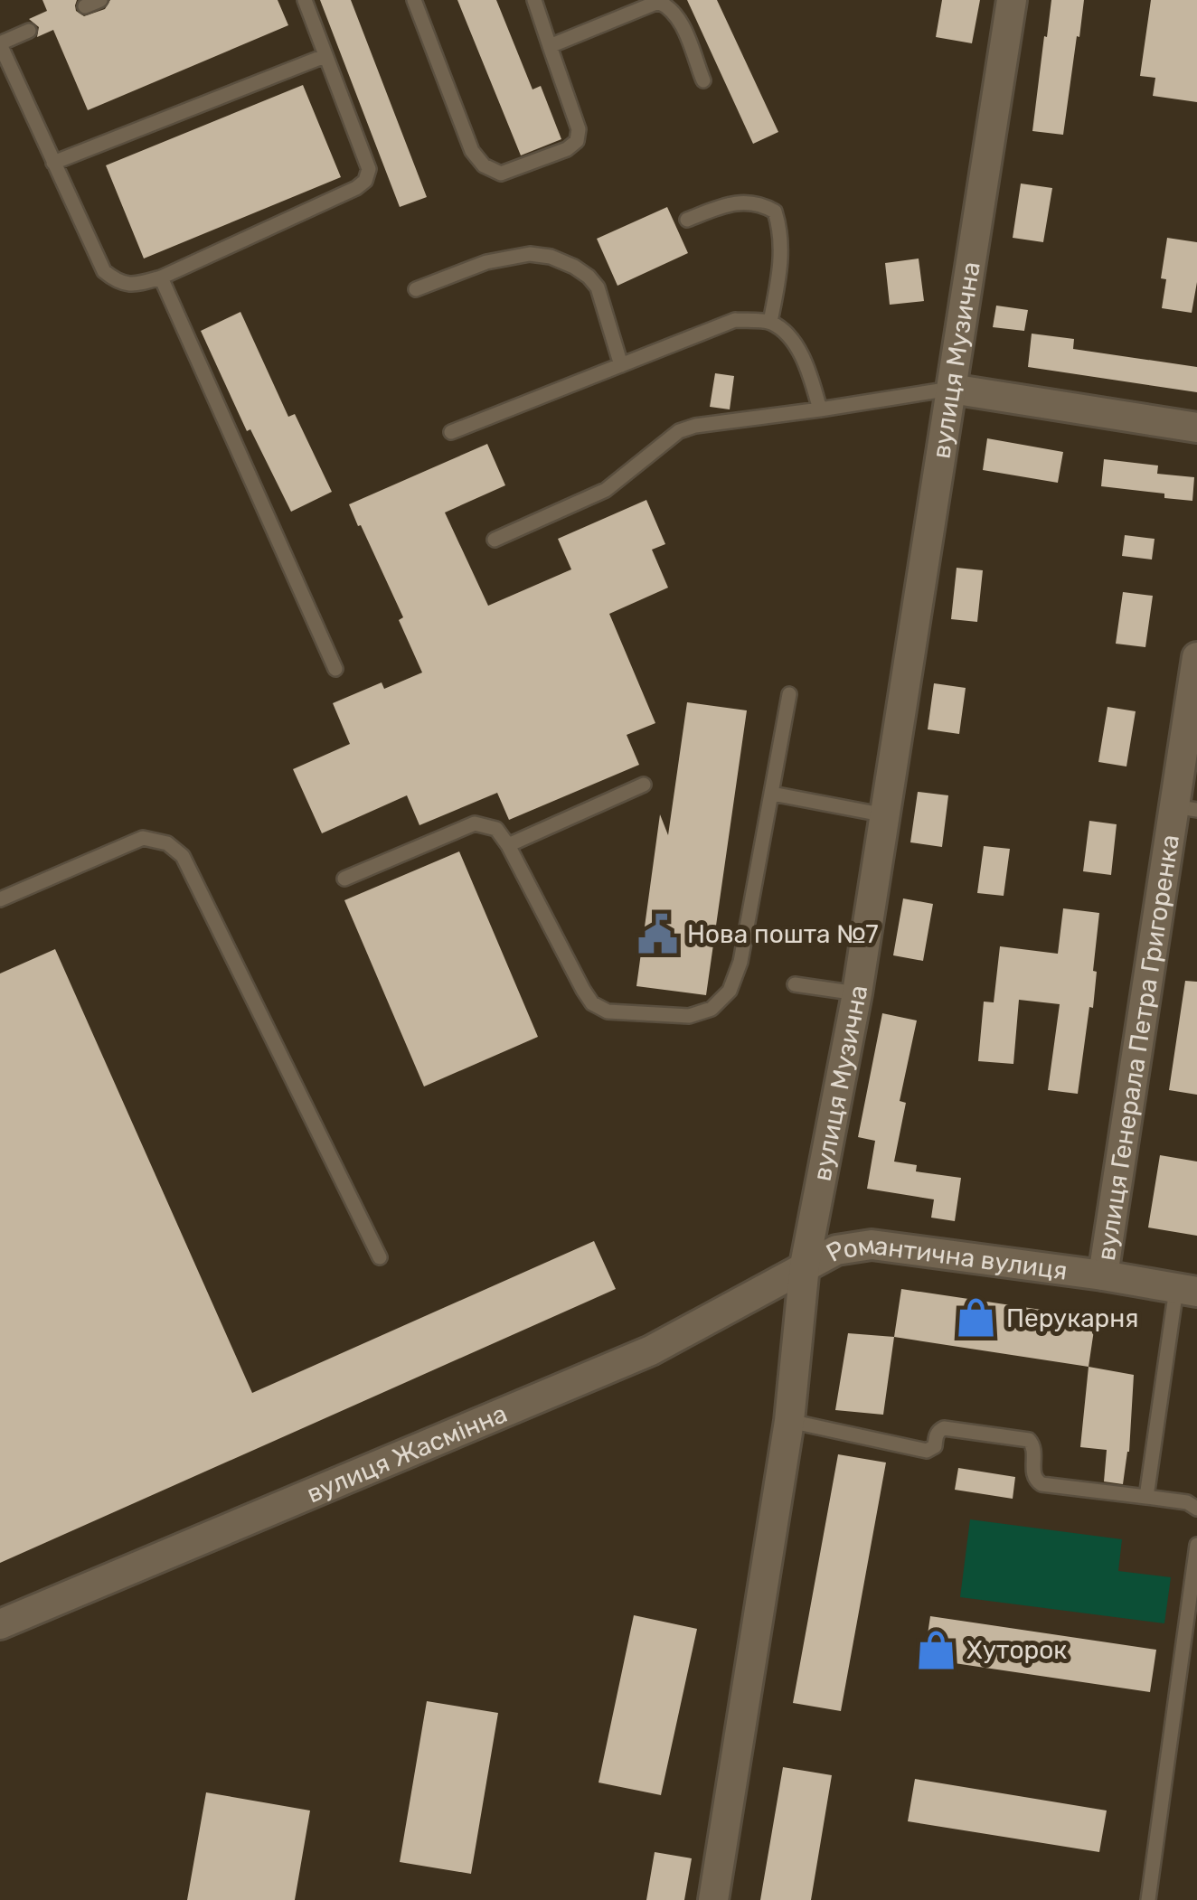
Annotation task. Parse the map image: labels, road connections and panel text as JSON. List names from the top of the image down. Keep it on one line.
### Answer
{"streets":{"street":["вулиця Музична","вулиця Генерала Петра Григоренка","Романтична вулиця","вулиця Жасмінна"]},"crossings":[["вулиця Музична","Романтична вулиця"],["вулиця Музична","вулиця Жасмінна"],["вулиця Генерала Петра Григоренка","Романтична вулиця"],["Романтична вулиця","вулиця Жасмінна"]],"places":{"public building":["Нова пошта №7"],"shop":["Перукарня","Хуторок"]}}
